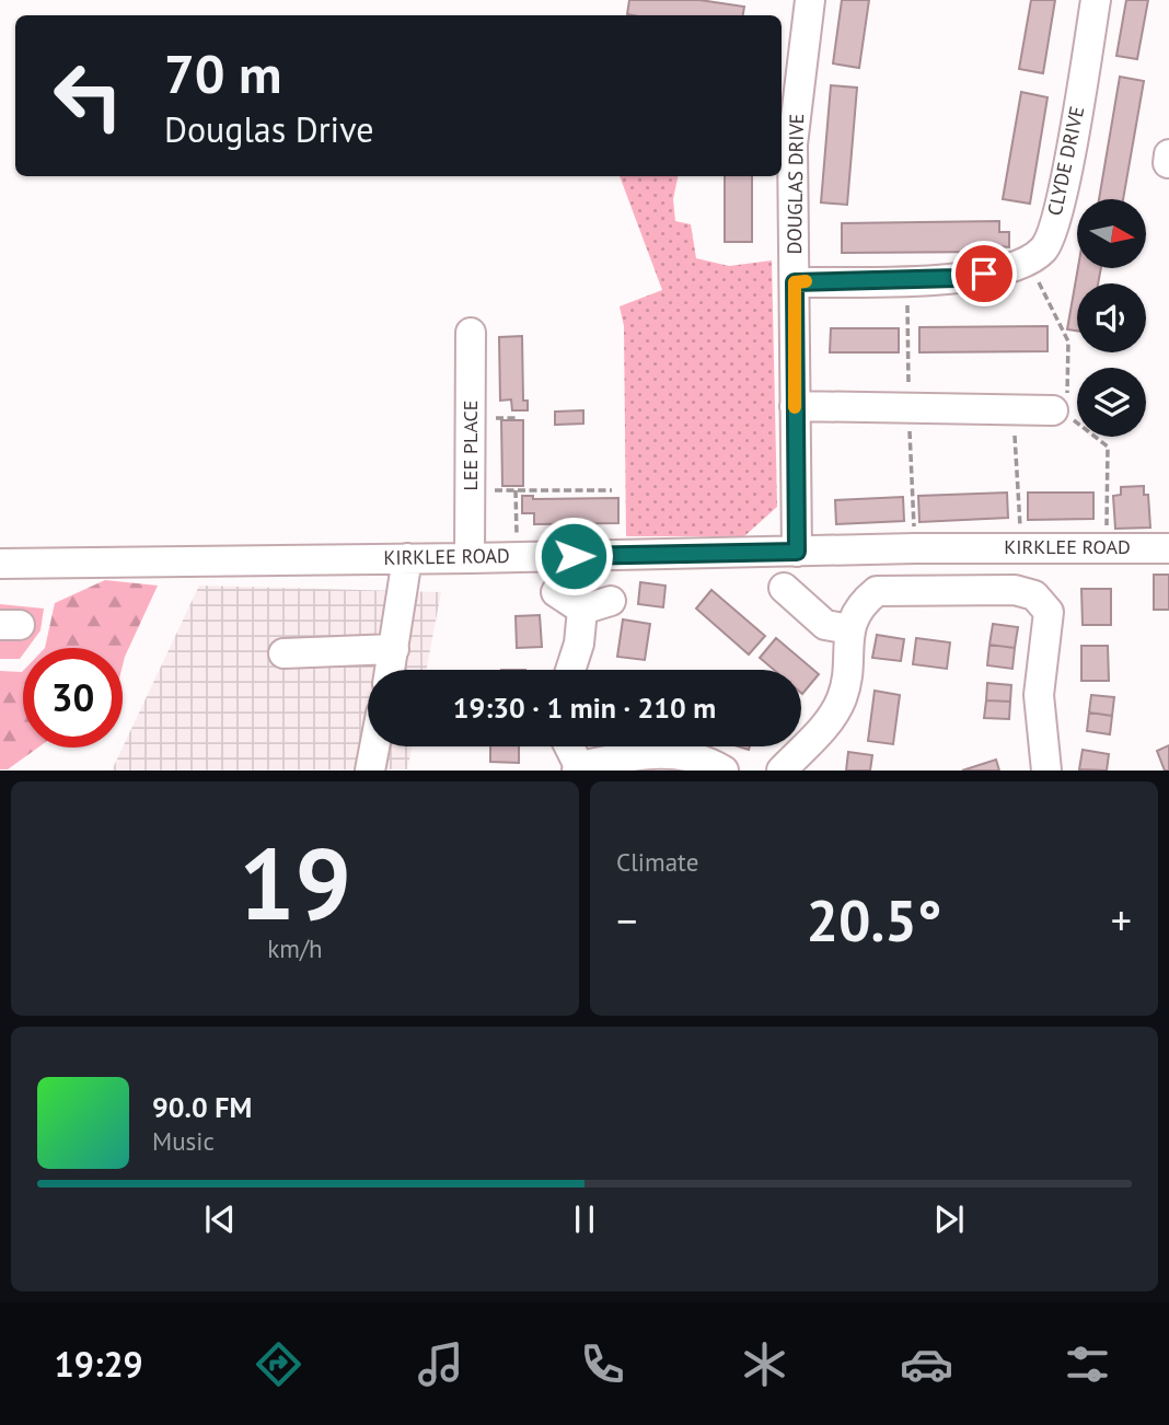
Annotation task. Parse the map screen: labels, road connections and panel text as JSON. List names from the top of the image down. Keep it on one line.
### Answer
{"streets":{"street":["CLYDE DRIVE","DOUGLAS DRIVE","LEE PLACE","KIRKLEE ROAD"]},"crossings":[["CLYDE DRIVE","DOUGLAS DRIVE"],["DOUGLAS DRIVE","KIRKLEE ROAD"],["LEE PLACE","KIRKLEE ROAD"]],"north":"right","page":{"turn":["70 m","Douglas Drive"],"limit":"30","trip":"19:30 · 1 min · 210 m","tile":[["19","km/h"],"Climate"],"heat":["−","20.5°","+"],"song":["90.0 FM","Music"],"tabs":"19:29"}}
